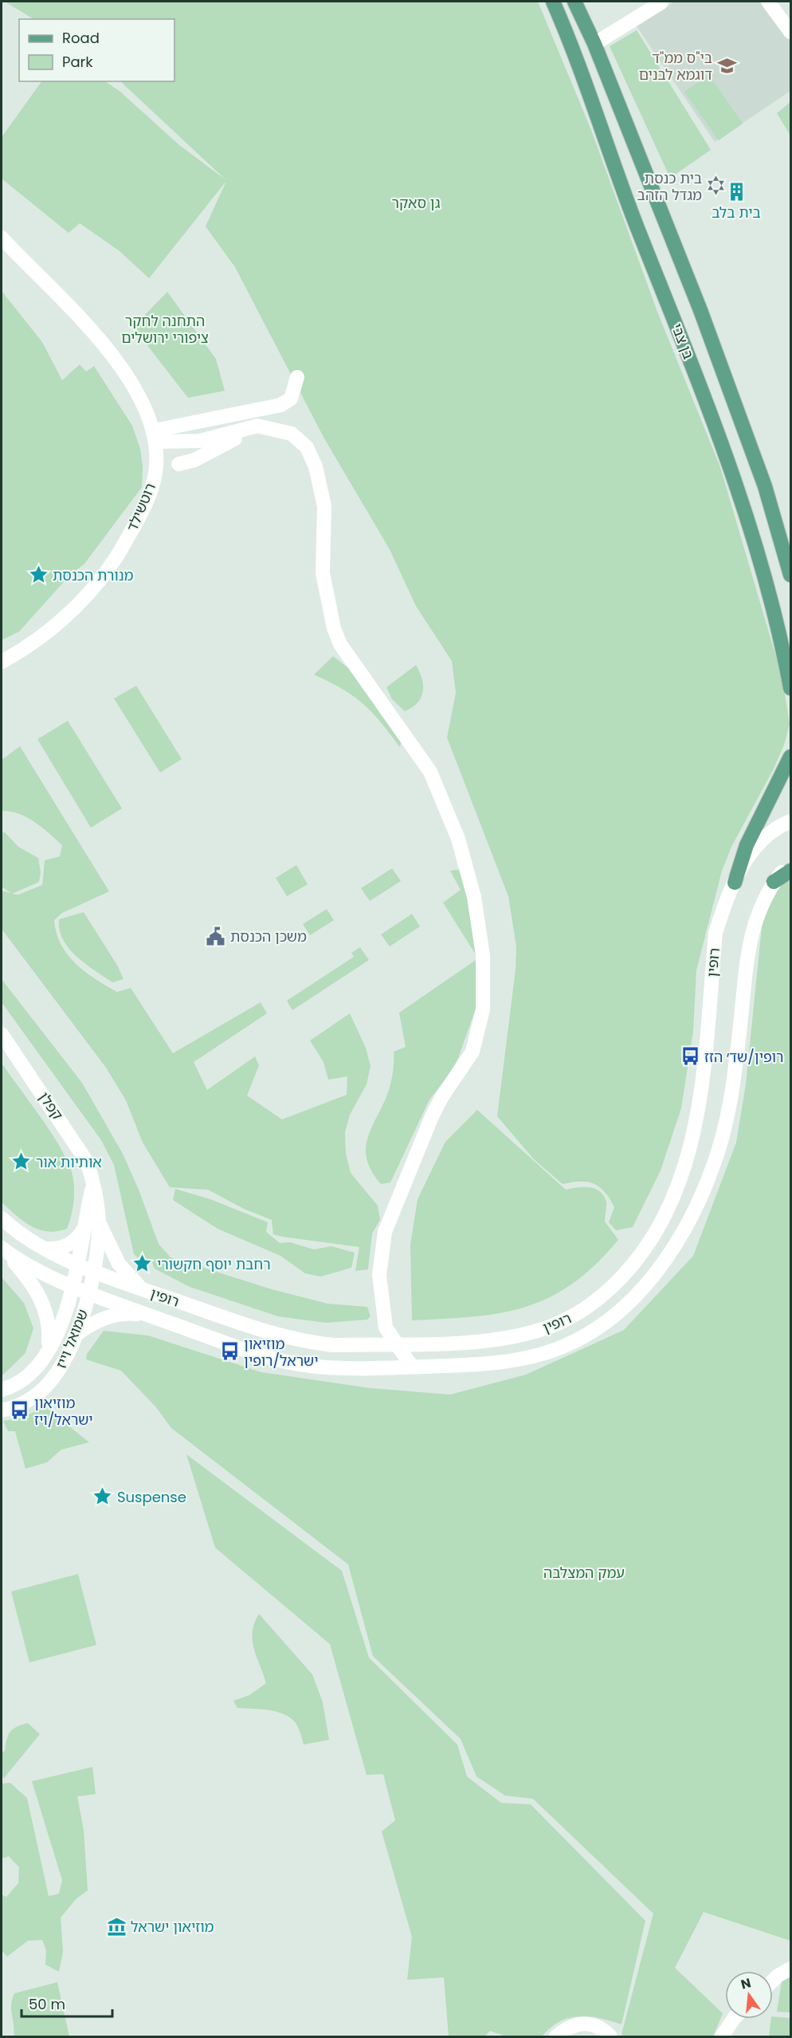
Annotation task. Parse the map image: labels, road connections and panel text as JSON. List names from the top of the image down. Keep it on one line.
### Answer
{"streets":{"main road":["בן צבי"],"street":["רוטשילד","רופין","קפלן","שמואל וייז"]},"crossings":[["רופין","קפלן"],["רופין","שמואל וייז"],["קפלן","שמואל וייז"]],"parks":["גן סאקר","התחנה לחקר ציפורי ירושלים","עמק המצלבה"],"places":{"school or university":["בי\"ס ממ\"ד דוגמא לבנים"],"synagogue":["בית כנסת מגדל הזהב"],"building":["בית בלב"],"place":["מנורת הכנסת","אותיות אור","רחבת יוסף חקשורי","Suspense"],"public building":["משכן הכנסת"],"bus stop":["רופין/שד׳ הזז","מוזיאון ישראל/רופין","מוזיאון ישראל/ויז"],"museum":["מוזיאון ישראל"]},"legend":["Road","Park"],"scale_bar":"50 m","north":"top"}
